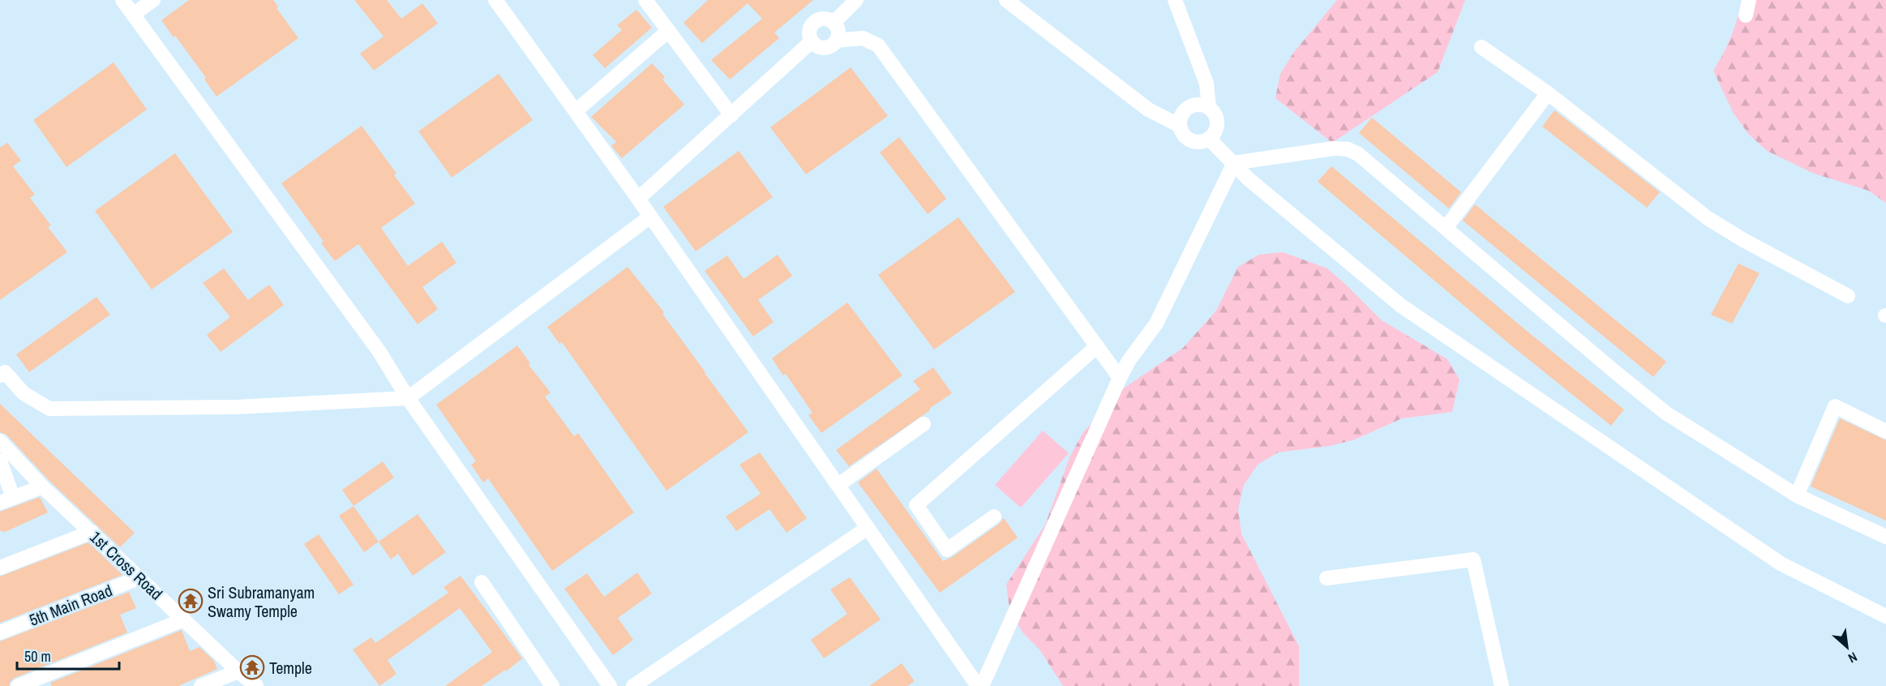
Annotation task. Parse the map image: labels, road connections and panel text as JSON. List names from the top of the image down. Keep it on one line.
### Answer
{"streets":{"street":["1st Cross Road","5th Main Road"]},"crossings":[["1st Cross Road","5th Main Road"]],"places":{"temple":["Sri Subramanyam Swamy Temple","Temple"]},"scale_bar":"50 m","north":"bottom right"}
